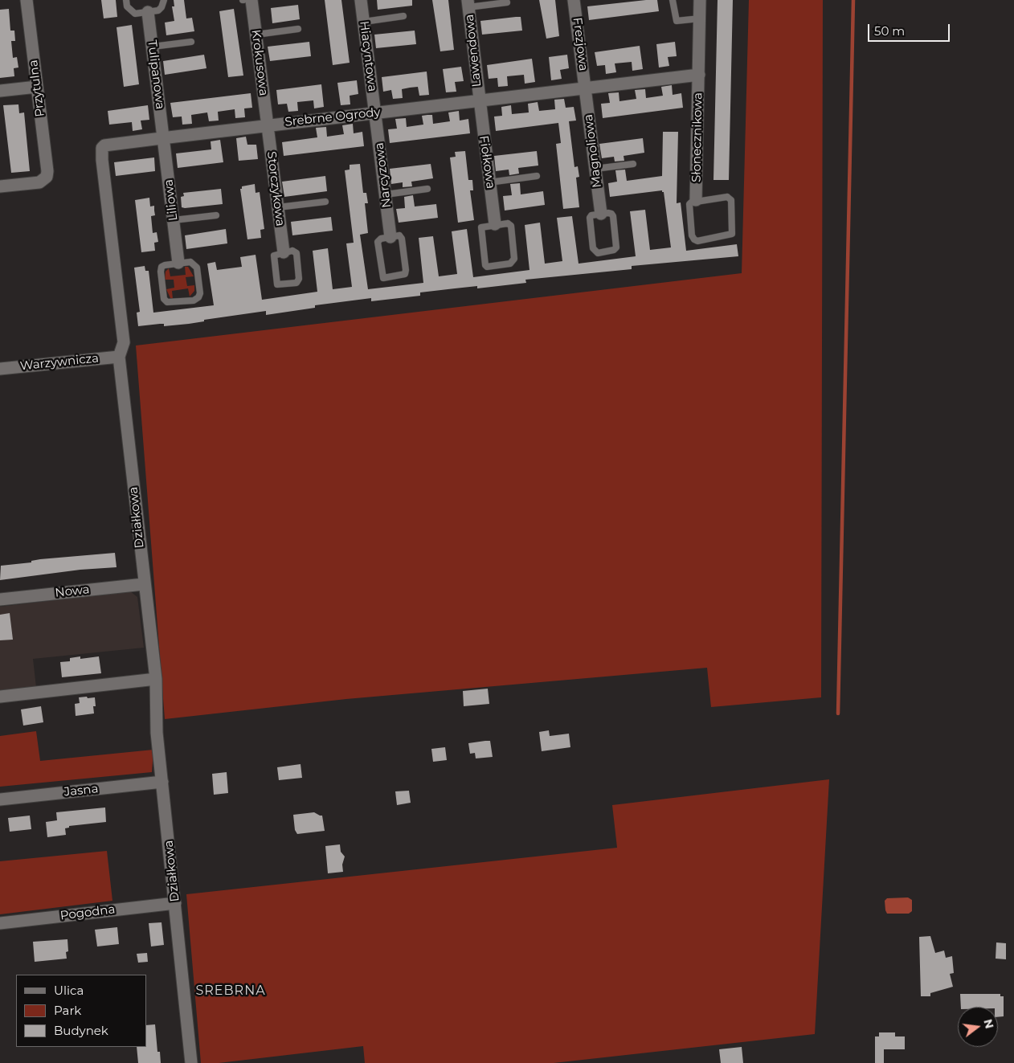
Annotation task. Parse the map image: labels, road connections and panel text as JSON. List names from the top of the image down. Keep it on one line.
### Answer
{"streets":{"street":["Frezjowa","Lawendowa","Hiacyntowa","Krokusowa","Tulipanowa","Przytulna","Srebrne Ogrody","Słonecznikowa","Magnoliowa","Fiołkowa","Narcyzowa","Storczykowa","Liliowa","Warzywnicza","Działkowa","Nowa","Jasna","Pogodna"]},"crossings":[["Frezjowa","Srebrne Ogrody"],["Frezjowa","Magnoliowa"],["Lawendowa","Srebrne Ogrody"],["Lawendowa","Fiołkowa"],["Hiacyntowa","Srebrne Ogrody"],["Hiacyntowa","Narcyzowa"],["Krokusowa","Srebrne Ogrody"],["Krokusowa","Storczykowa"],["Tulipanowa","Srebrne Ogrody"],["Tulipanowa","Liliowa"],["Srebrne Ogrody","Słonecznikowa"],["Srebrne Ogrody","Magnoliowa"],["Srebrne Ogrody","Fiołkowa"],["Srebrne Ogrody","Narcyzowa"],["Srebrne Ogrody","Storczykowa"],["Srebrne Ogrody","Liliowa"],["Srebrne Ogrody","Warzywnicza"],["Srebrne Ogrody","Działkowa"],["Warzywnicza","Działkowa"],["Działkowa","Nowa"],["Działkowa","Jasna"],["Działkowa","Pogodna"]],"districts":["SREBRNA"],"legend":["Ulica","Park","Budynek"],"scale_bar":"50 m","north":"right"}
